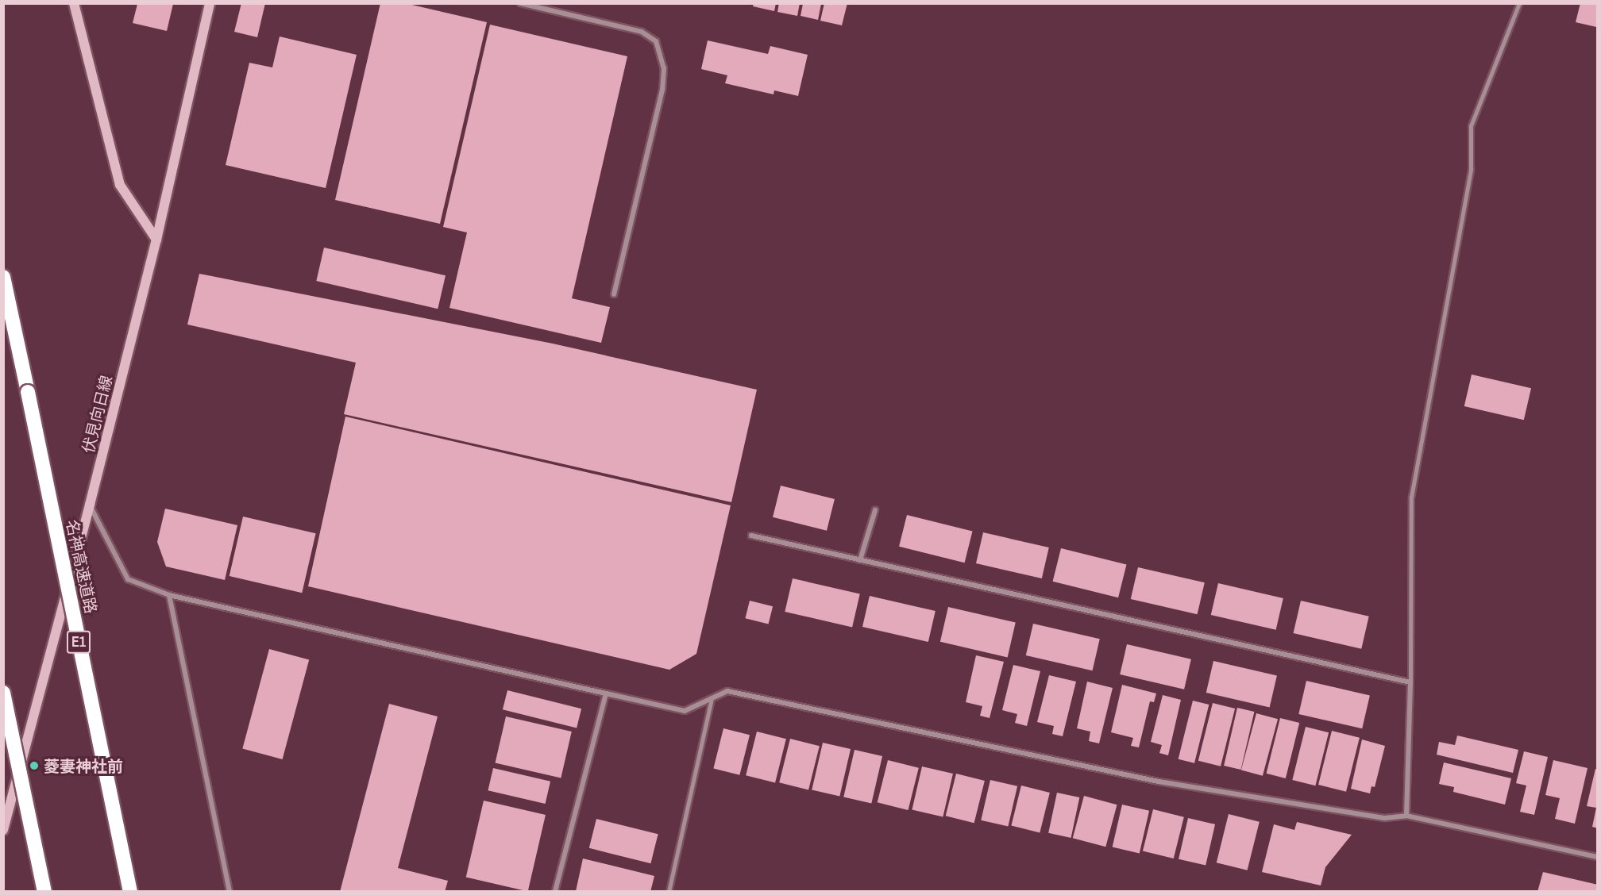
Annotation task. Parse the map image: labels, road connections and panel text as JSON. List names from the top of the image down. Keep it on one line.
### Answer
{"streets":{"highway":["名神高速道路","E1"],"main road":["伏見向日線"]},"places":["菱妻神社前"]}
